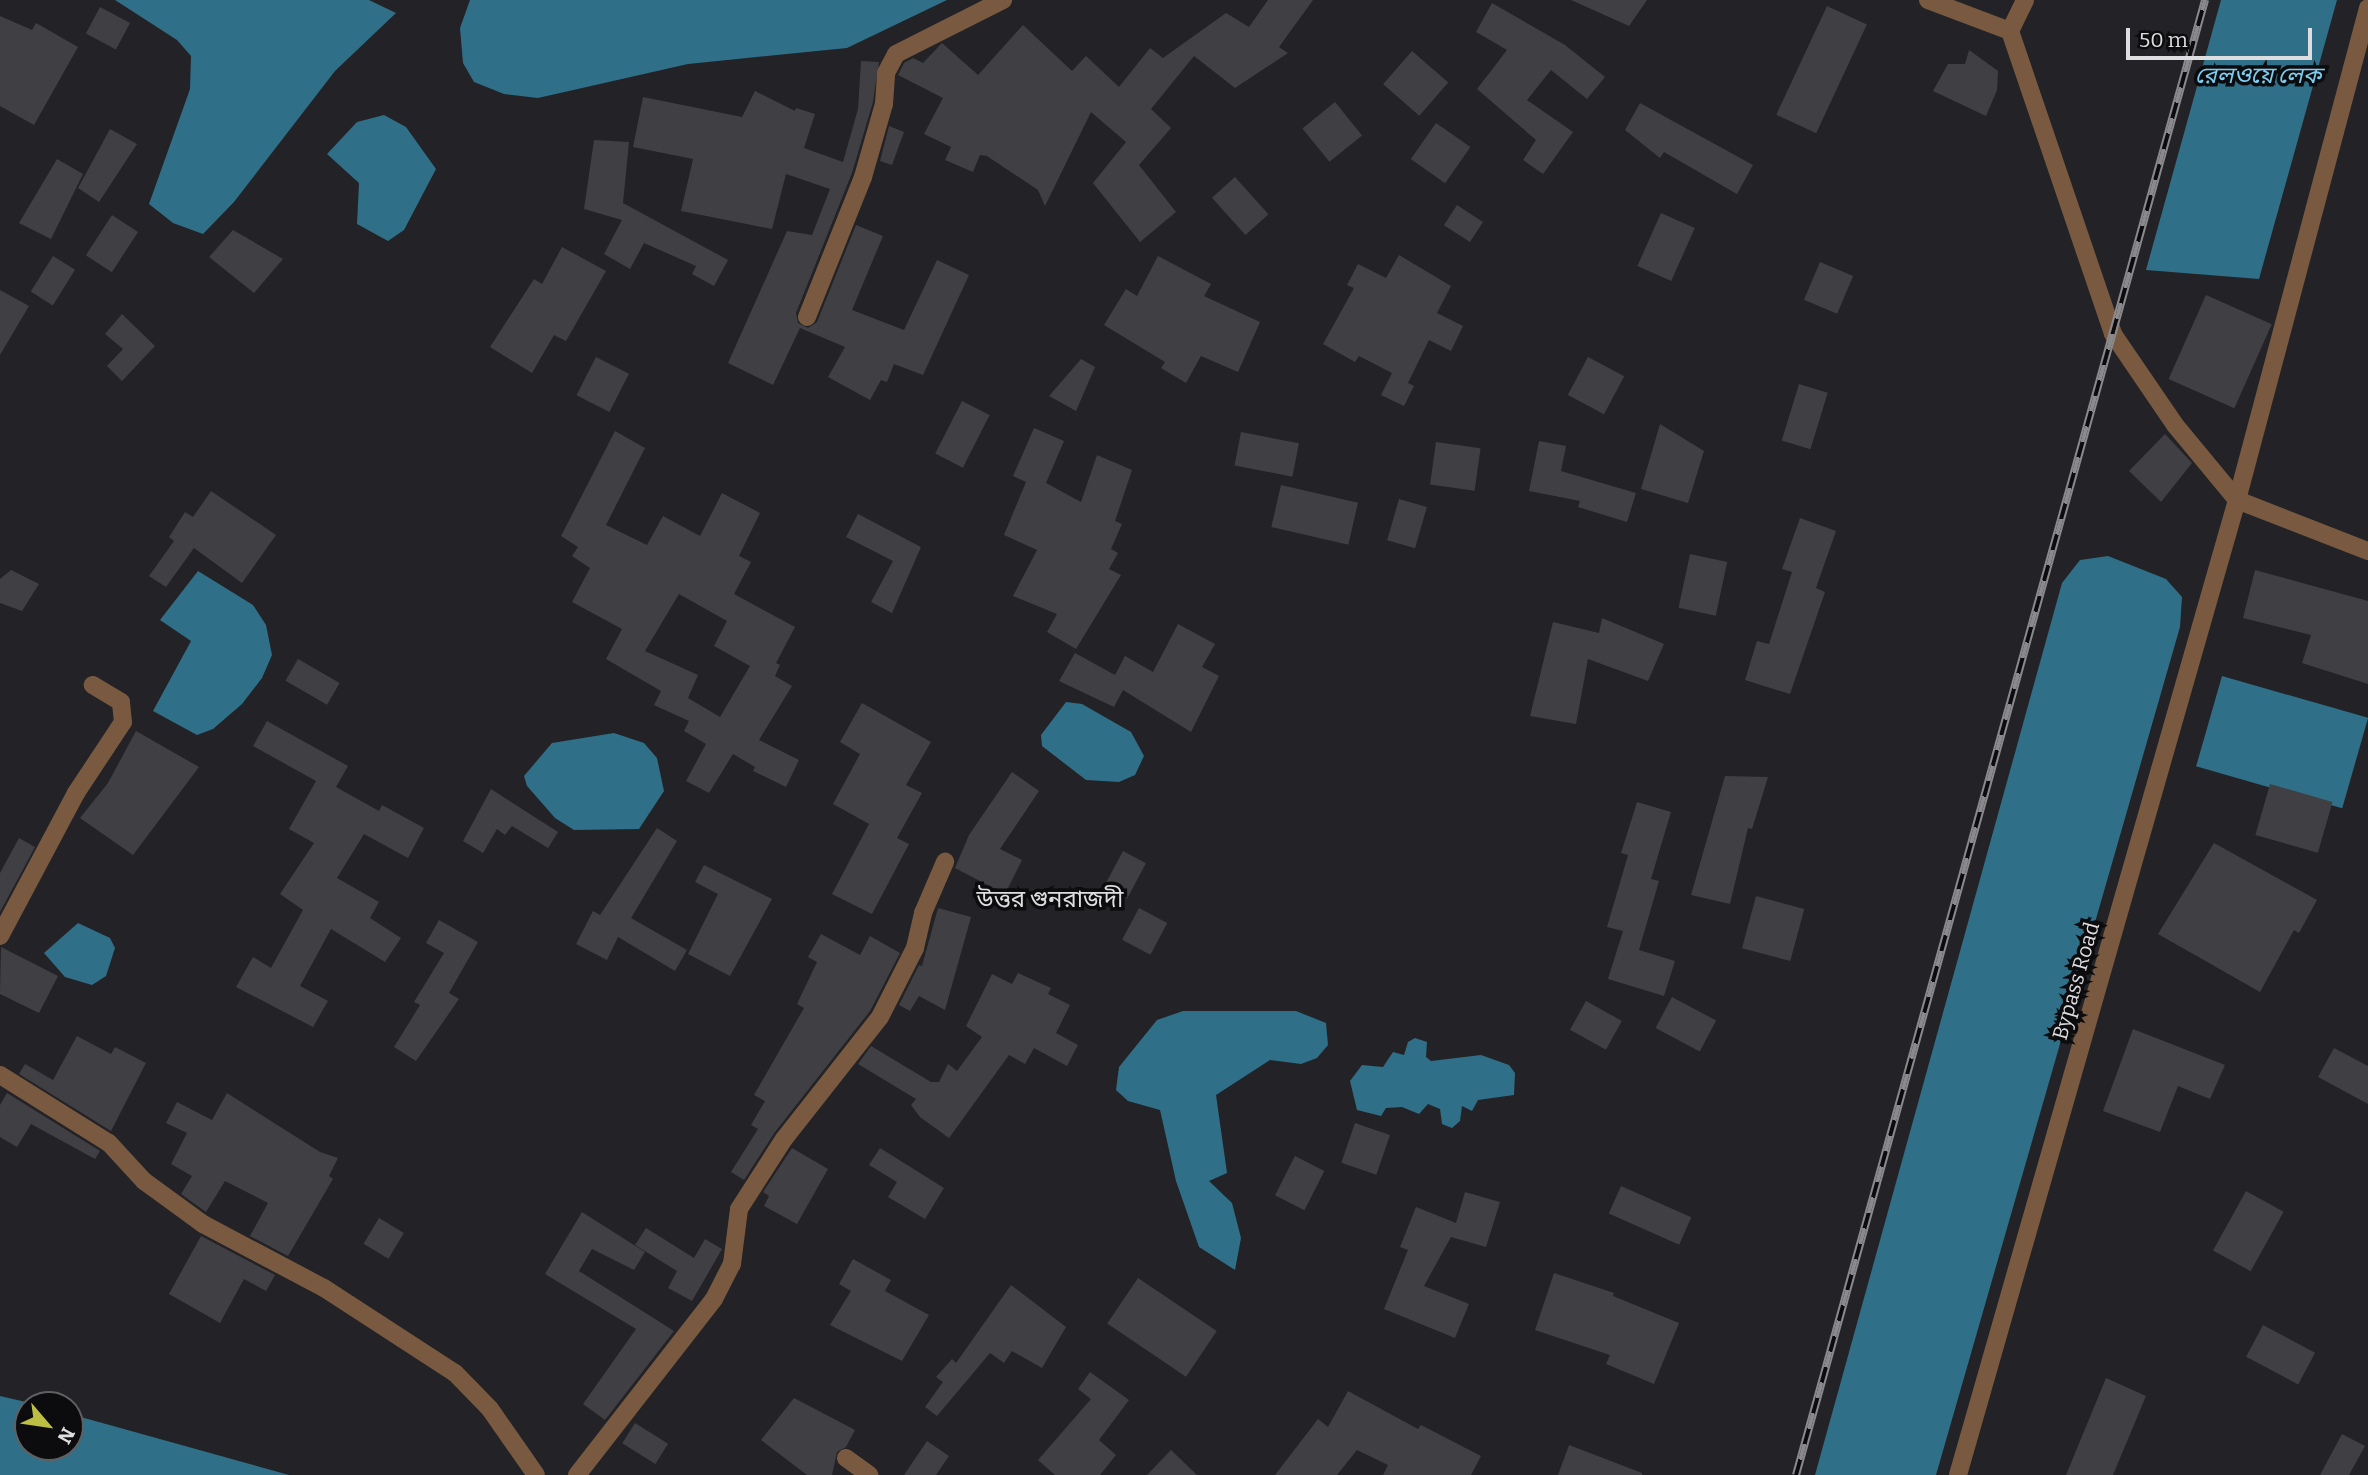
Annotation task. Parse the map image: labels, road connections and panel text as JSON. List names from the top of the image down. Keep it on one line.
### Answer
{"streets":{"street":["Bypass Road"]},"districts":["উত্তর গুনরাজদী"],"water":["রেলওয়ে লেক"],"scale_bar":"50 m","north":"bottom right"}
